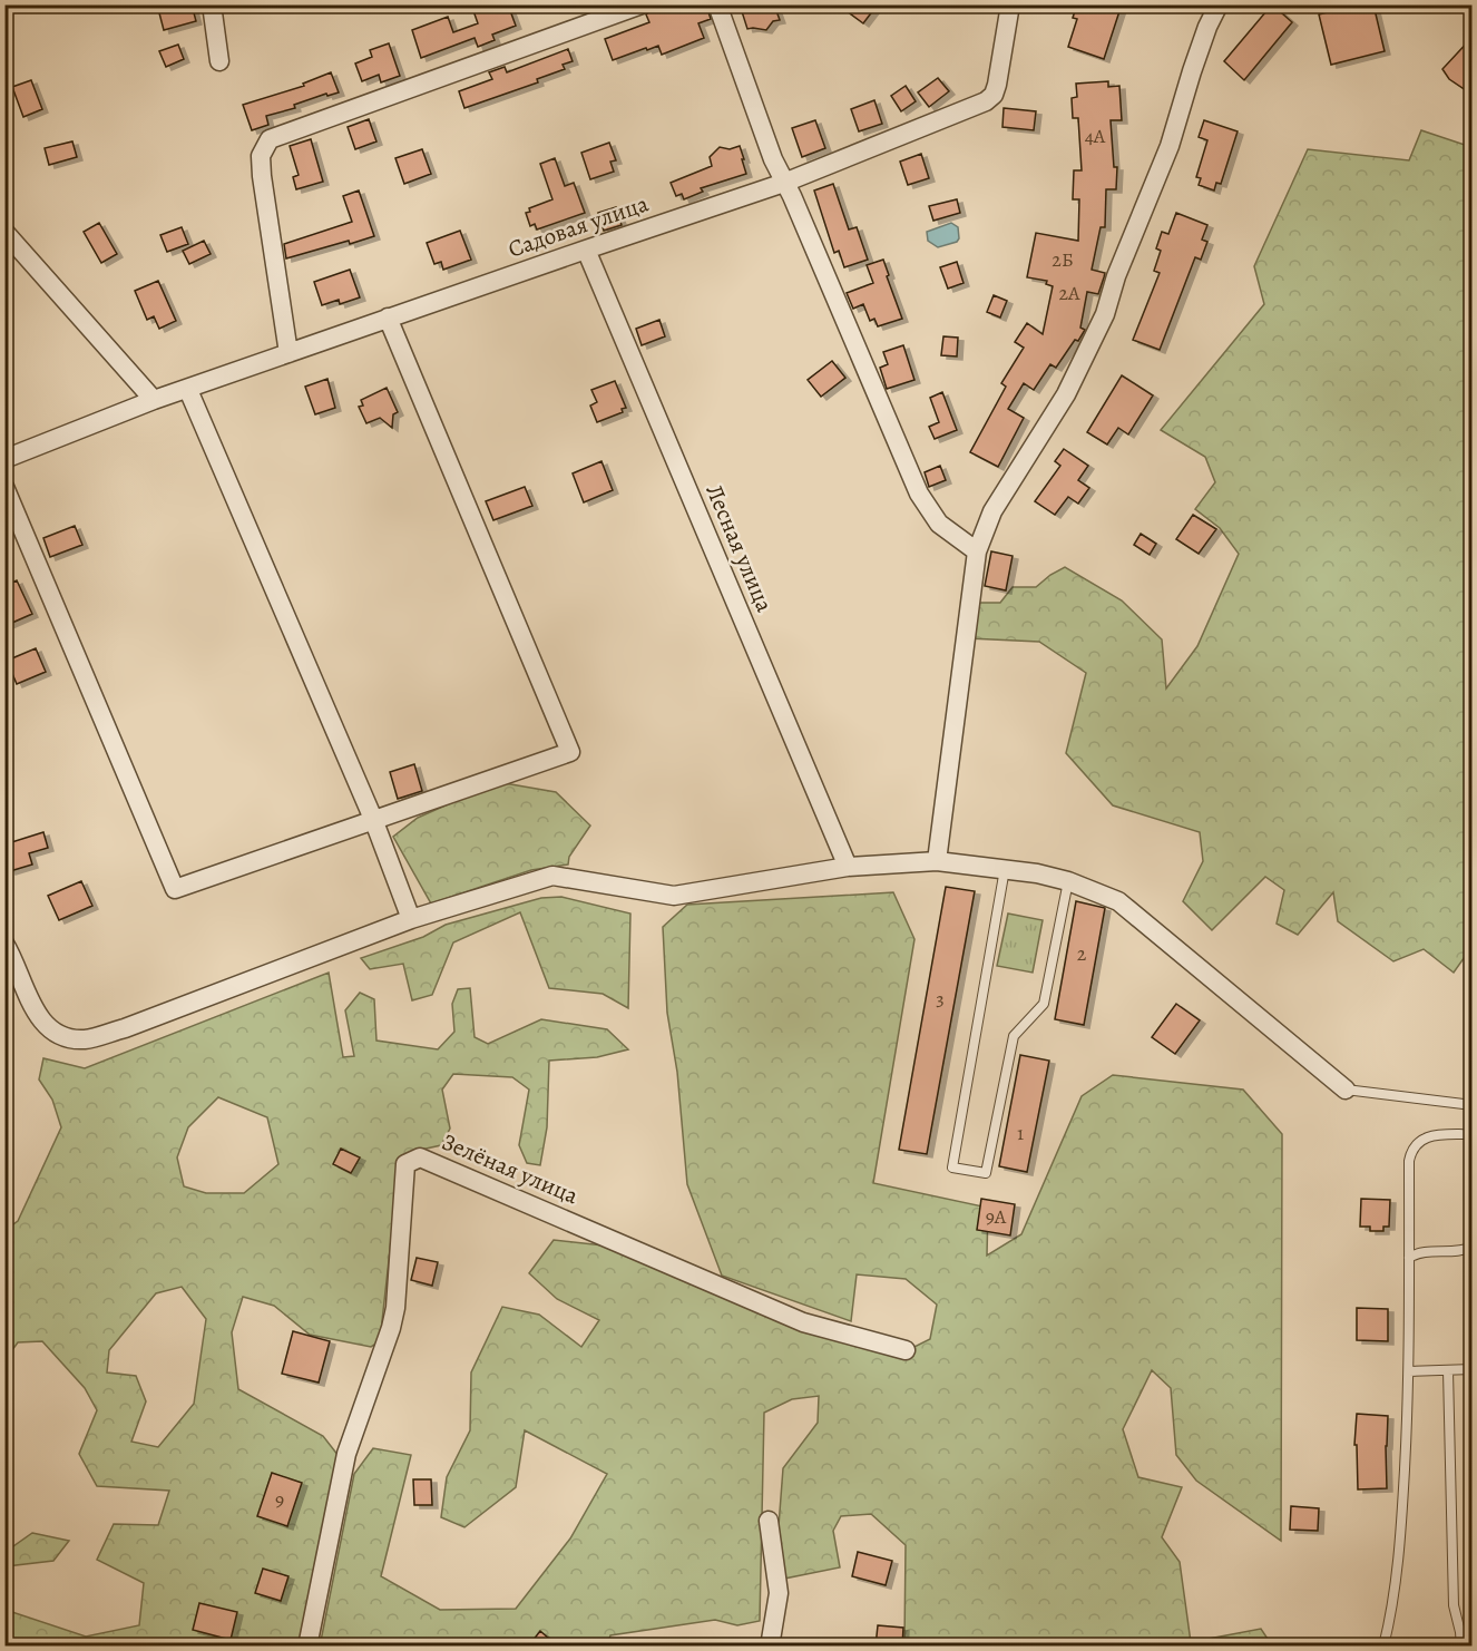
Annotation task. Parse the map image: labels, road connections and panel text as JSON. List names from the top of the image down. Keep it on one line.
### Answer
{"streets":{"street":["Садовая улица","Лесная улица","Зелёная улица"]},"crossings":[["Садовая улица","Лесная улица"]],"house_numbers":["4А","2Б","2А","2","3","1","9А","9"]}
